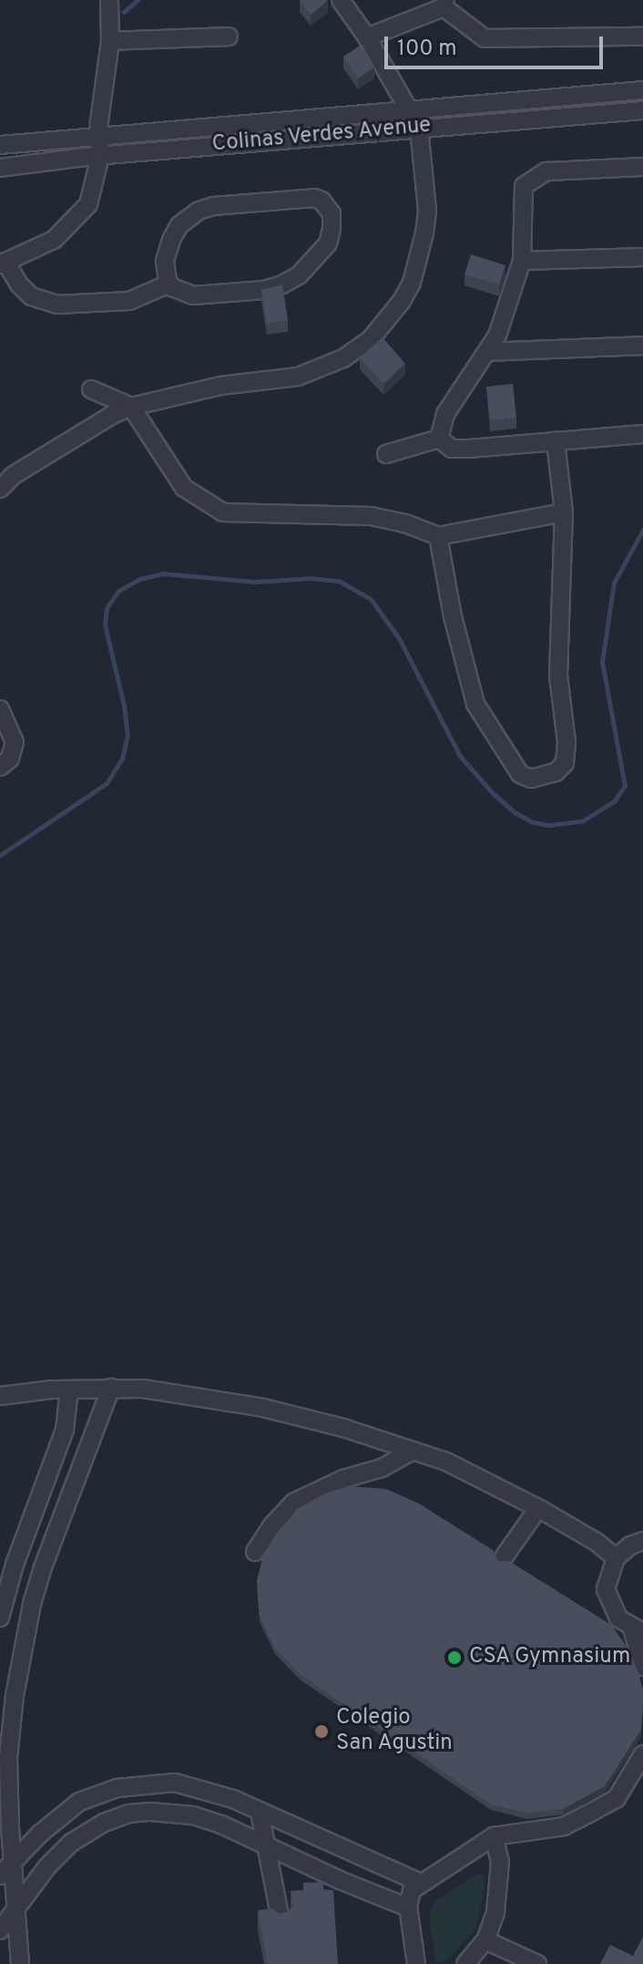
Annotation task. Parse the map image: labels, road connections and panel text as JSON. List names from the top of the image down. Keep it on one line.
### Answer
{"streets":{"street":["Colinas Verdes Avenue"]},"places":["CSA Gymnasium","Colegio San Agustin"],"scale_bar":"100 m"}
